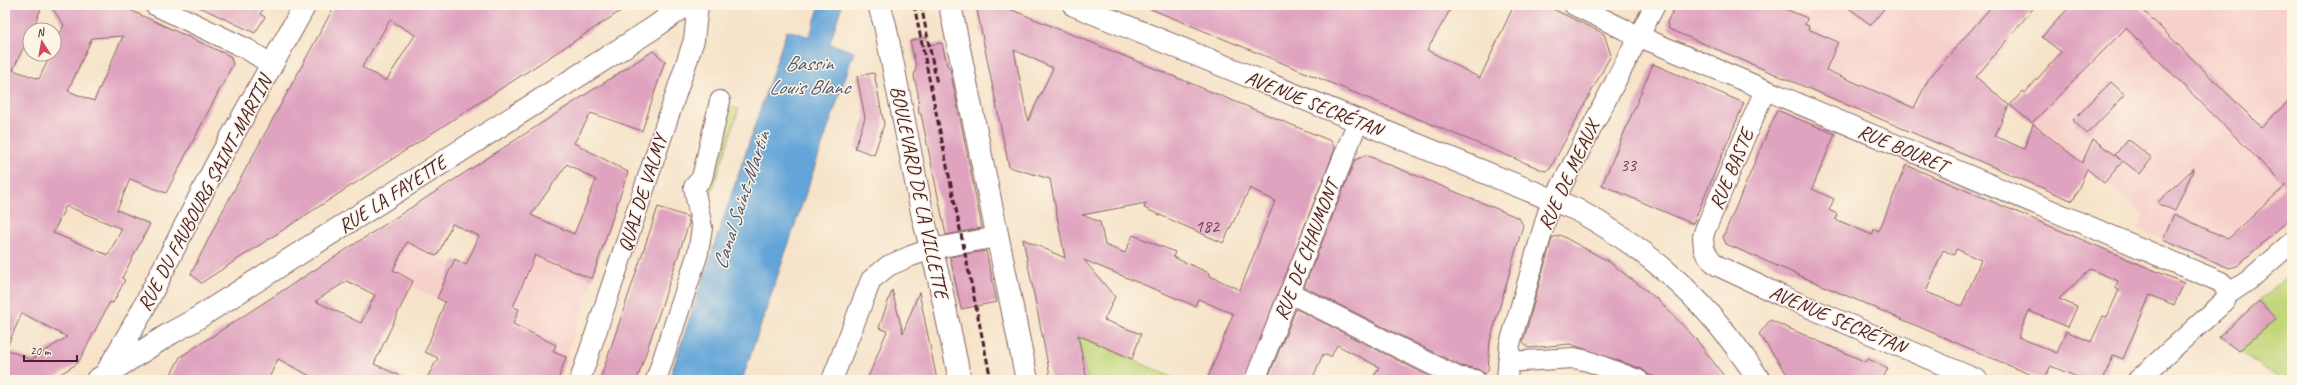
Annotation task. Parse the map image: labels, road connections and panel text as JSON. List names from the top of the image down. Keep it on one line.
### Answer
{"streets":{"main road":["AVENUE SECRÉTAN","BOULEVARD DE LA VILLETTE","RUE DU FAUBOURG SAINT-MARTIN","RUE LA FAYETTE"],"street":["RUE BOURET","RUE BASTE","RUE DE MEAUX","QUAI DE VALMY","RUE DE CHAUMONT"]},"crossings":[["AVENUE SECRÉTAN","RUE BASTE"],["AVENUE SECRÉTAN","RUE DE MEAUX"],["AVENUE SECRÉTAN","RUE DE CHAUMONT"],["RUE BOURET","RUE BASTE"],["RUE BOURET","RUE DE MEAUX"],["RUE DU FAUBOURG SAINT-MARTIN","RUE LA FAYETTE"]],"water":["Bassin Louis Blanc","Canal Saint-Martin"],"house_numbers":["33","182"],"scale_bar":"20 m","north":"top"}
